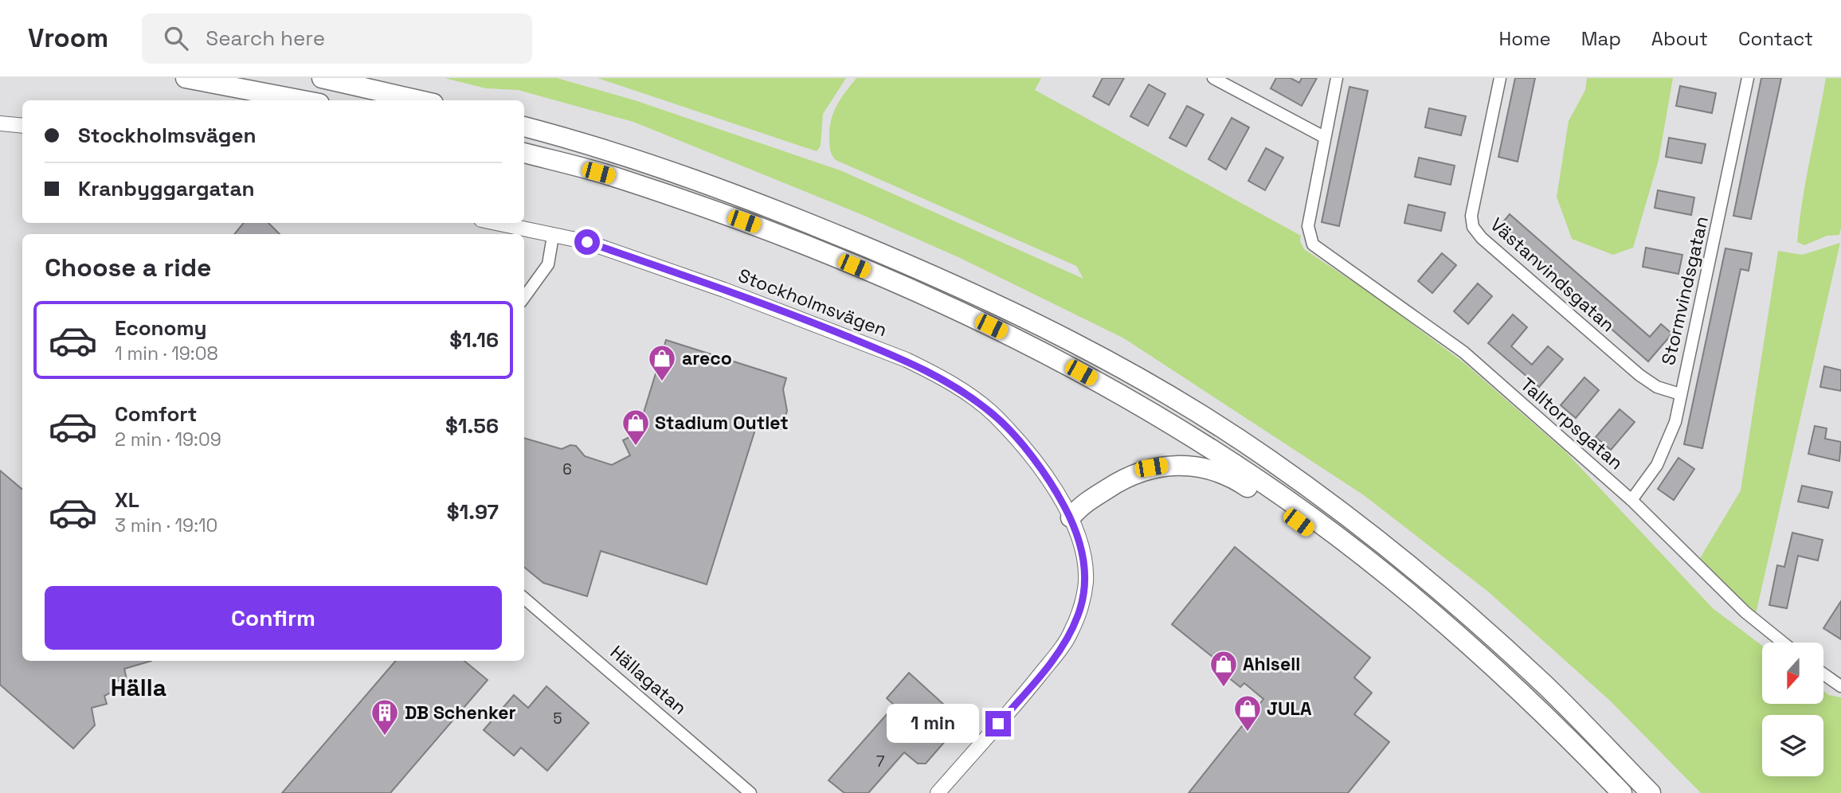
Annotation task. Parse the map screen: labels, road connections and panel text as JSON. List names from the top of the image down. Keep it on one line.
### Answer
{"streets":{"street":["Västanvindsgatan","Stormvindsgatan","Stockholmsvägen","Talltorpsgatan","Hällagatan"]},"crossings":[["Västanvindsgatan","Stormvindsgatan"],["Stormvindsgatan","Talltorpsgatan"]],"districts":["Hälla"],"places":{"shop":["areco","Stadium Outlet","Ahlsell","JULA"],"building":["DB Schenker"]},"house_numbers":["6","5","7"],"north":"bottom","page":{"header":"Vroom","search":"Search here","nav":["Home","Map","About","Contact"],"banner":["Stockholmsvägen","Kranbyggargatan"],"heading":"Choose a ride","list":[{"name":"Economy","note":"1 min · 19:08","value":"$1.16"},{"name":"Comfort","note":"2 min · 19:09","value":"$1.56"},{"name":"XL","note":"3 min · 19:10","value":"$1.97"}],"buttons":"Confirm","bubble":"1 min"}}
